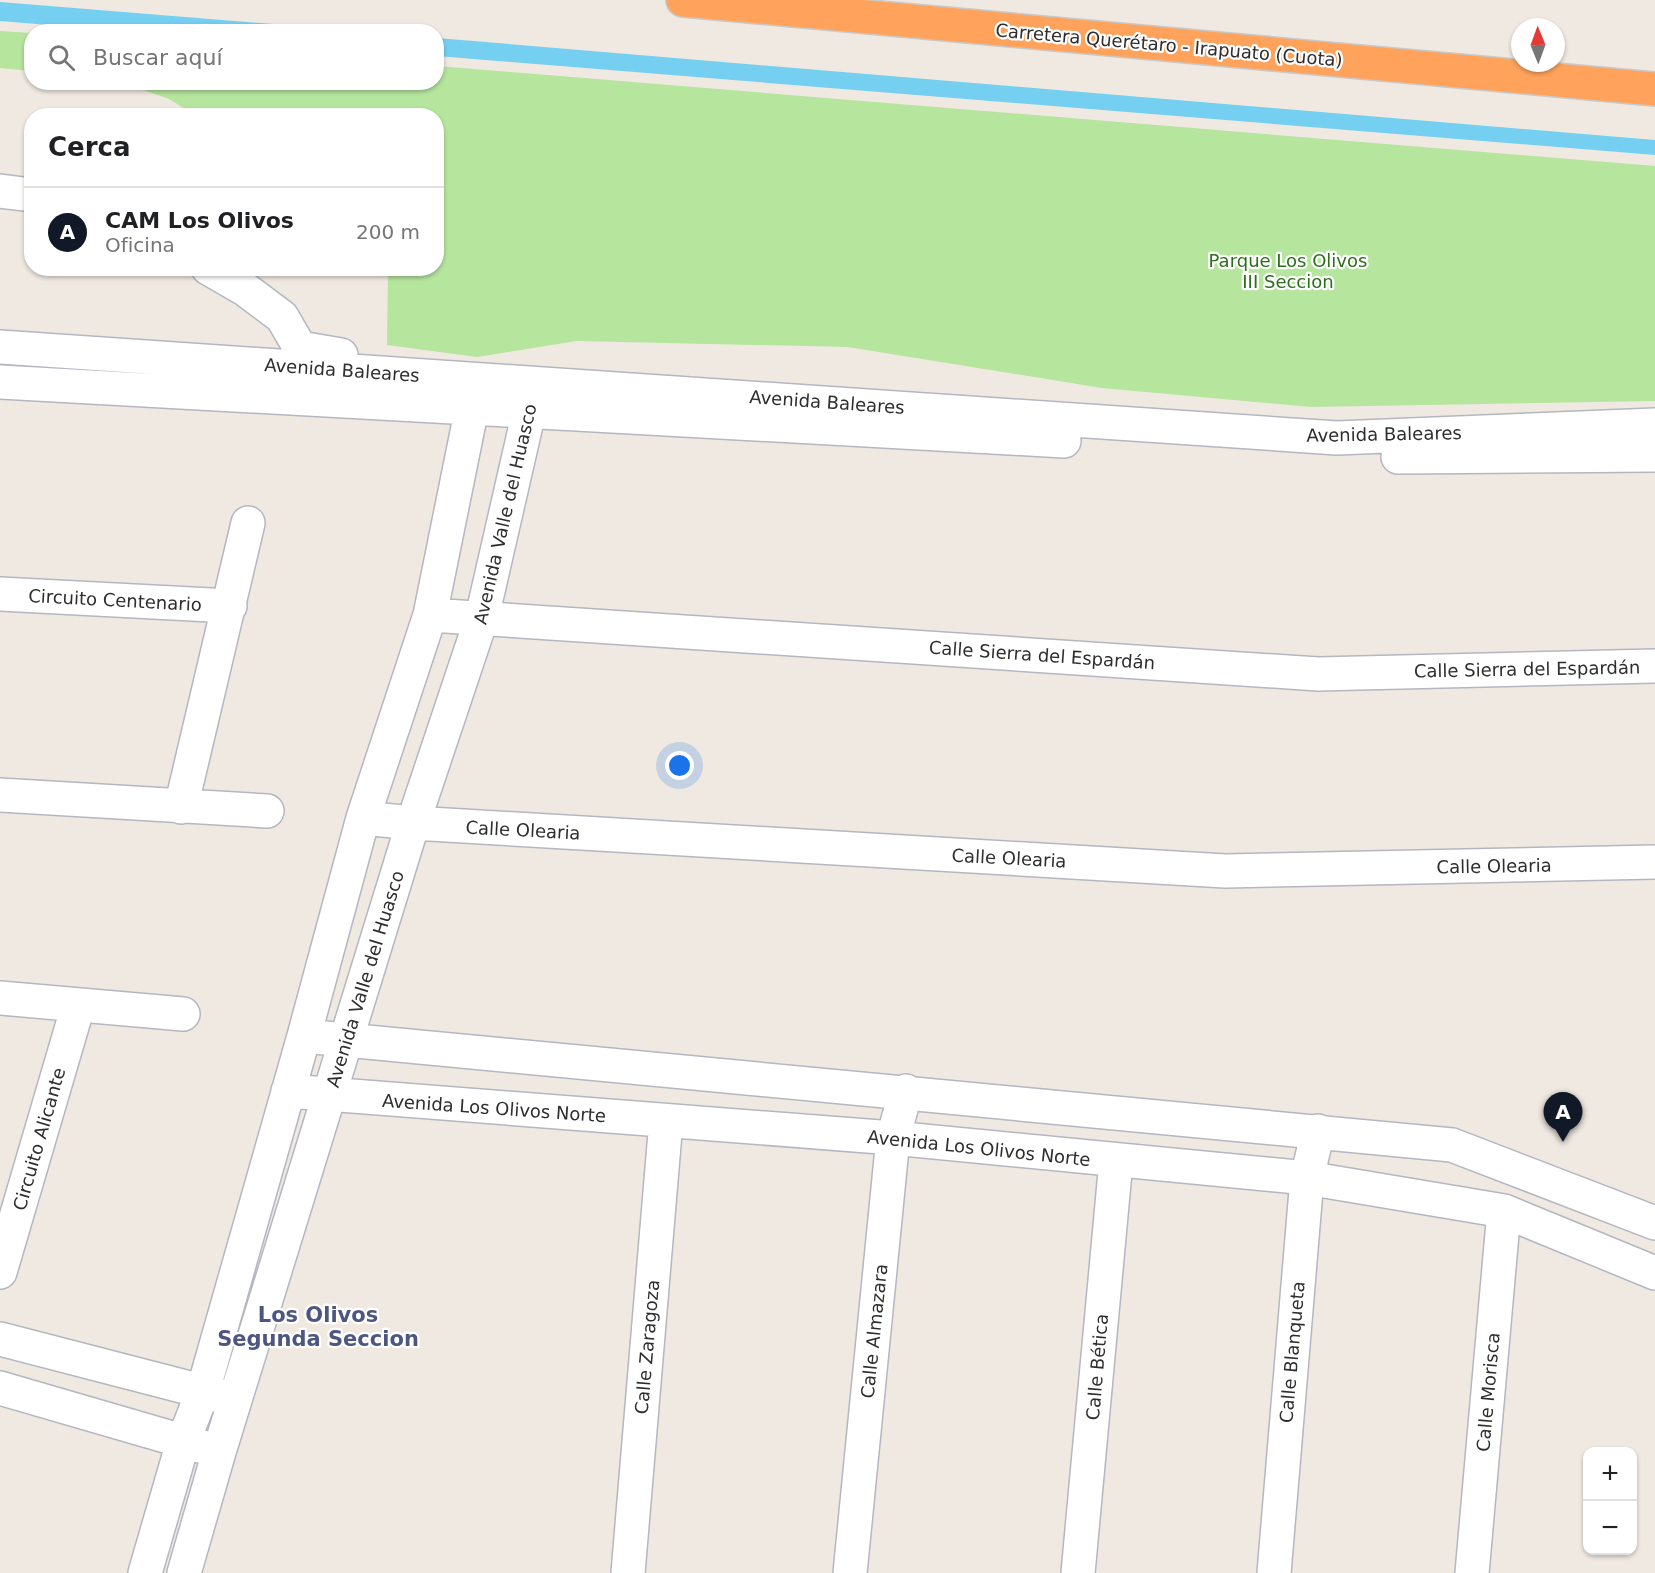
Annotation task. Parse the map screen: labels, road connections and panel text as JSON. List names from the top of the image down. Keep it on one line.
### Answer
{"streets":{"highway":["Carretera Querétaro - Irapuato (Cuota)"],"street":["Avenida Baleares","Avenida Valle del Huasco","Circuito Centenario","Calle Sierra del Espardán","Calle Olearia","Avenida Los Olivos Norte","Circuito Alicante","Calle Almazara","Calle Zaragoza","Calle Blanqueta","Calle Bética","Calle Morisca"]},"crossings":[["Avenida Baleares","Avenida Valle del Huasco"],["Avenida Valle del Huasco","Calle Sierra del Espardán"],["Avenida Valle del Huasco","Calle Olearia"],["Avenida Valle del Huasco","Avenida Los Olivos Norte"],["Avenida Los Olivos Norte","Calle Almazara"],["Avenida Los Olivos Norte","Calle Zaragoza"],["Avenida Los Olivos Norte","Calle Blanqueta"],["Avenida Los Olivos Norte","Calle Bética"],["Avenida Los Olivos Norte","Calle Morisca"]],"districts":["Los Olivos Segunda Seccion"],"parks":["Parque Los Olivos III Seccion"],"north":"top","page":{"search":"Buscar aquí","heading":"Cerca","list":[{"mark":"A","name":"CAM Los Olivos","note":"Oficina","value":"200 m"}],"pins":"A","map_buttons":["+","−"]}}
